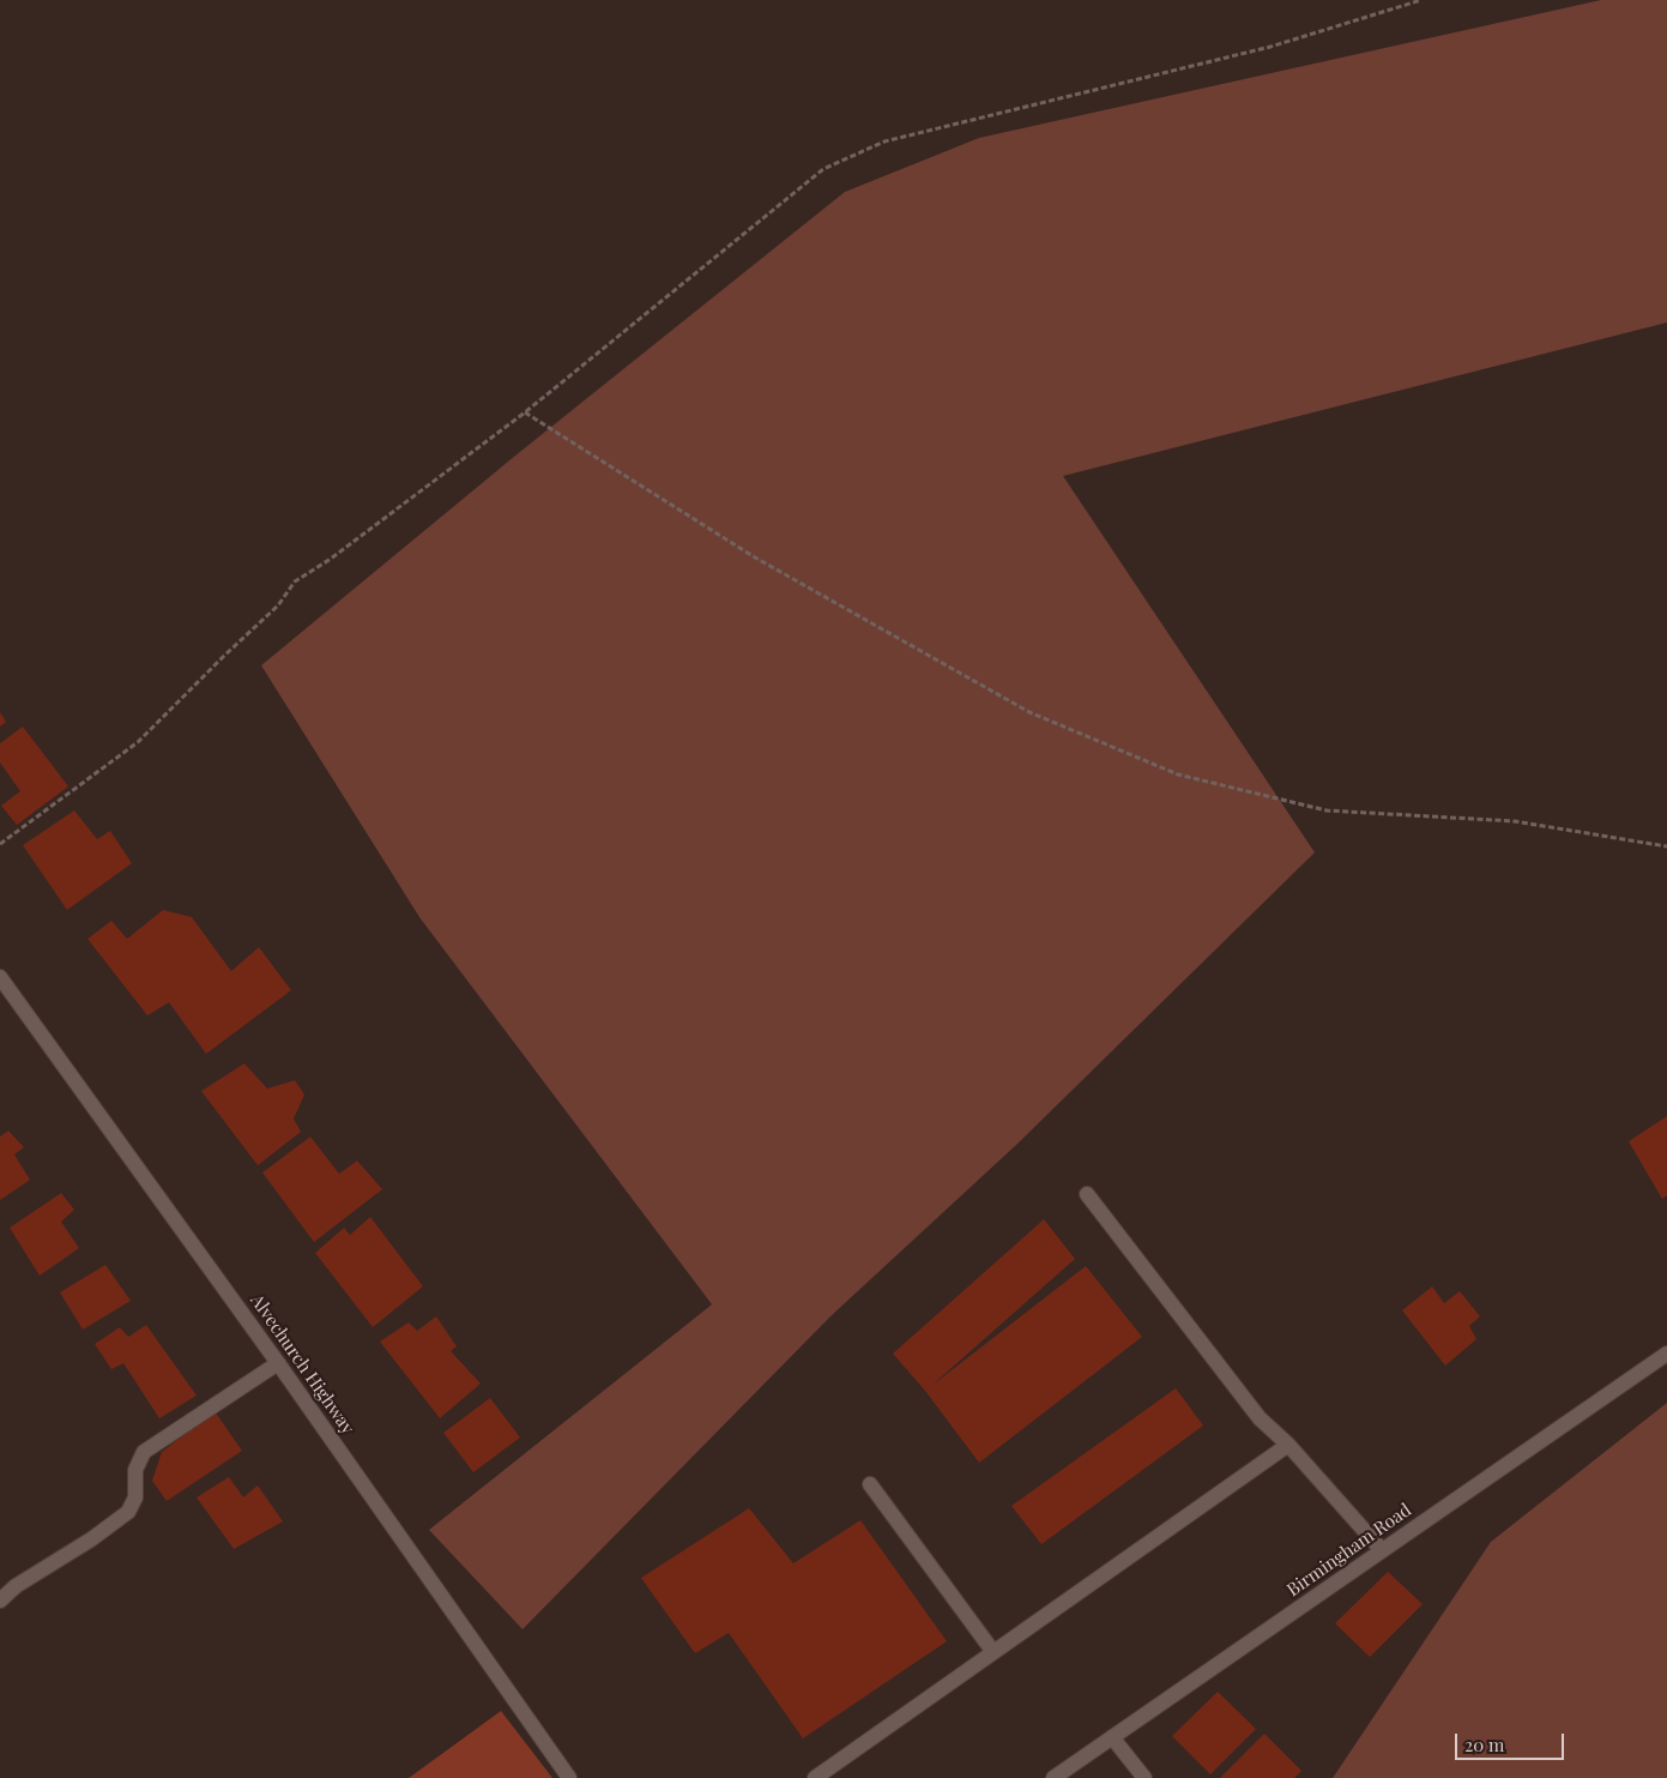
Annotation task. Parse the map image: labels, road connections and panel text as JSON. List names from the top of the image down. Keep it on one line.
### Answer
{"streets":{"street":["Alvechurch Highway","Birmingham Road"]},"scale_bar":"20 m"}
